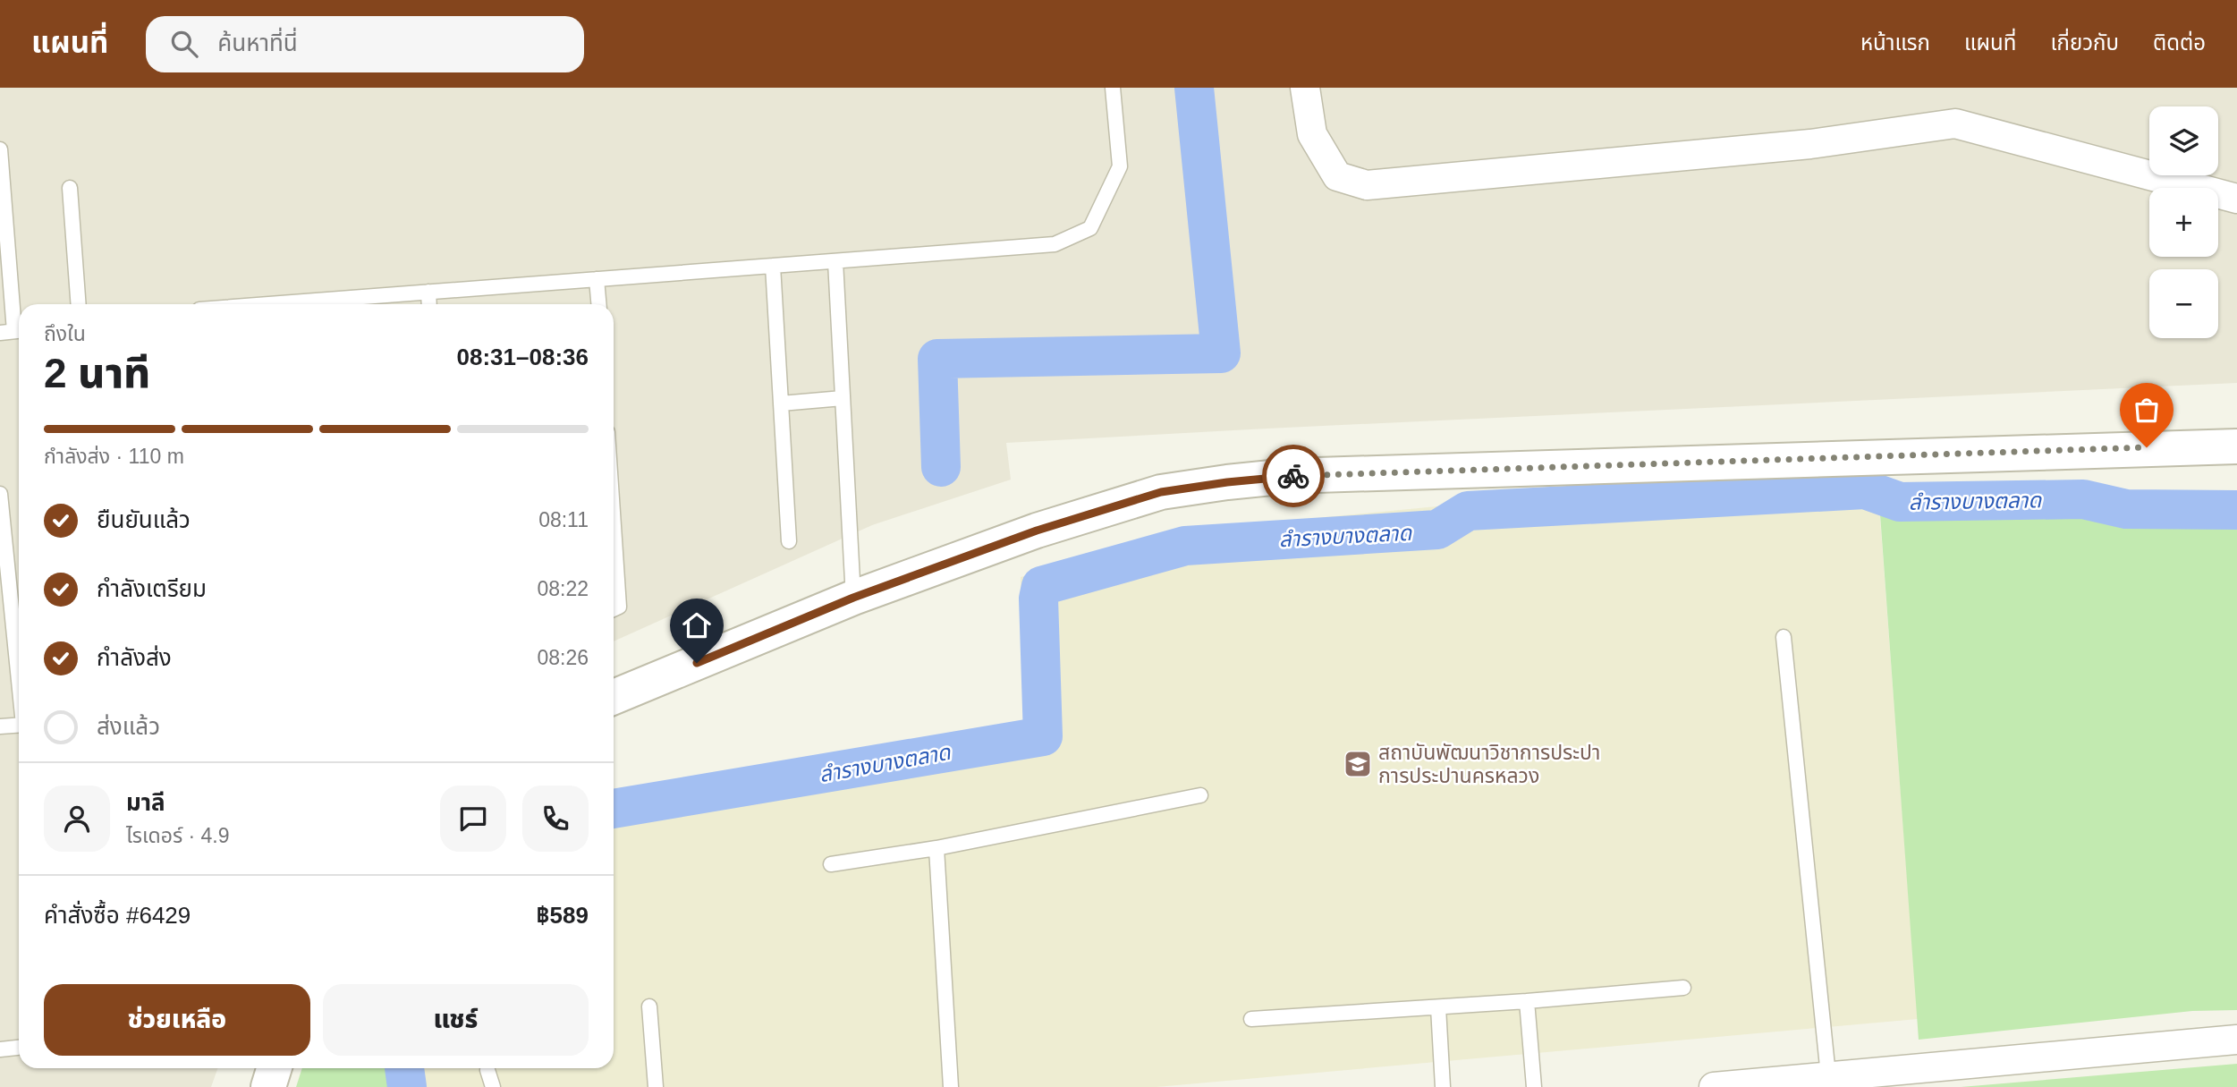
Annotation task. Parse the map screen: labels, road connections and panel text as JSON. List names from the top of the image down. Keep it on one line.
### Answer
{"water":["ลำรางบางตลาด"],"places":{"school or university":["สถาบันพัฒนาวิชาการประปา การประปานครหลวง"]},"page":{"header":"แผนที่","search":"ค้นหาที่นี่","nav":["หน้าแรก","แผนที่","เกี่ยวกับ","ติดต่อ"],"map_buttons":["+","−"],"heading":["2 นาที","ถึงใน","08:31–08:36"],"panel":["มาลี","ไรเดอร์ · 4.9","คำสั่งซื้อ #6429","฿589"],"bar":"กำลังส่ง · 110 m","list":[["ยืนยันแล้ว","08:11"],["กำลังเตรียม","08:22"],["กำลังส่ง","08:26"],"ส่งแล้ว"],"buttons":["ช่วยเหลือ","แชร์"]}}
